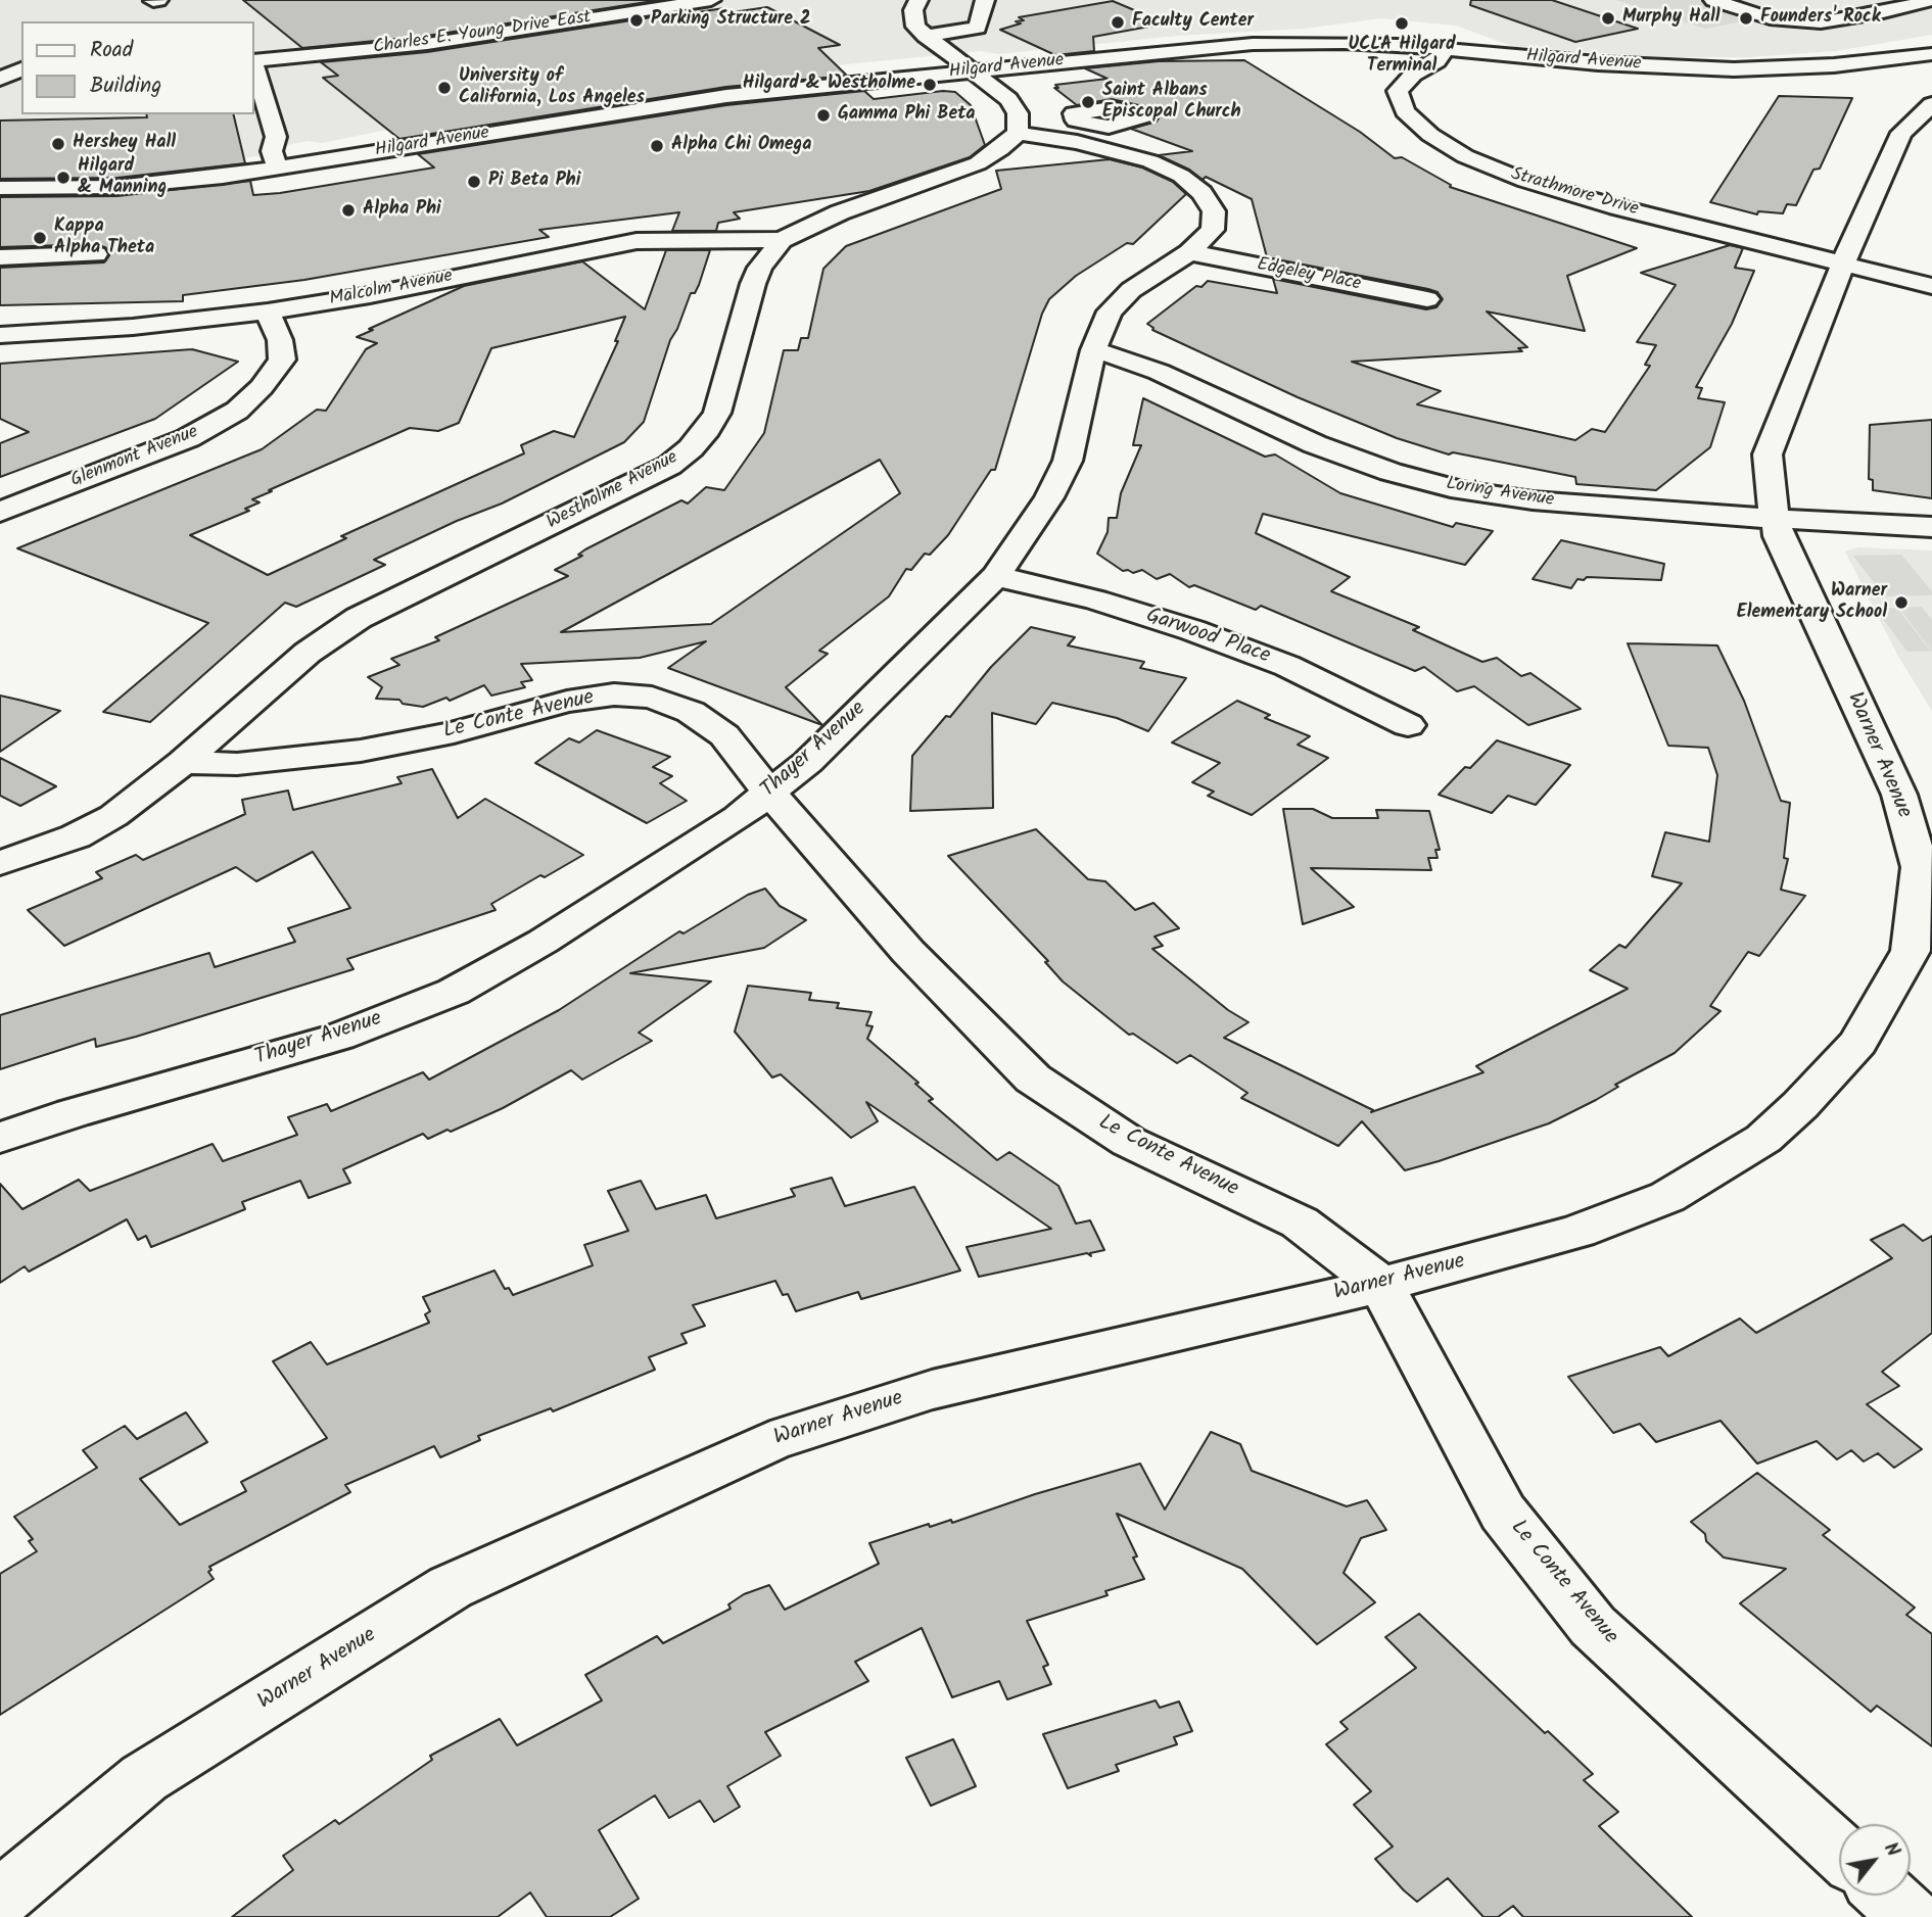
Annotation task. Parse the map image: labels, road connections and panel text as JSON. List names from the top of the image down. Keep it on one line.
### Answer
{"streets":{"street":["Charles E. Young Drive East","Hilgard Avenue","Strathmore Drive","Edgeley Place","Malcolm Avenue","Glenmont Avenue","Westholme Avenue","Loring Avenue","Garwood Place","Le Conte Avenue","Thayer Avenue","Warner Avenue"]},"crossings":[["Hilgard Avenue","Strathmore Drive"],["Strathmore Drive","Warner Avenue"],["Edgeley Place","Thayer Avenue"],["Malcolm Avenue","Glenmont Avenue"],["Malcolm Avenue","Westholme Avenue"],["Westholme Avenue","Le Conte Avenue"],["Westholme Avenue","Thayer Avenue"],["Loring Avenue","Thayer Avenue"],["Loring Avenue","Warner Avenue"],["Garwood Place","Thayer Avenue"],["Le Conte Avenue","Thayer Avenue"],["Le Conte Avenue","Warner Avenue"]],"places":["Murphy Hall","Founders' Rock","Parking Structure 2","Faculty Center","UCLA Hilgard Terminal","Hilgard & Westholme","University of California, Los Angeles","Saint Albans Episcopal Church","Gamma Phi Beta","Hershey Hall","Alpha Chi Omega","Hilgard & Manning","Pi Beta Phi","Alpha Phi","Kappa Alpha Theta","Warner Elementary School"],"legend":["Road","Building"],"north":"top right"}
